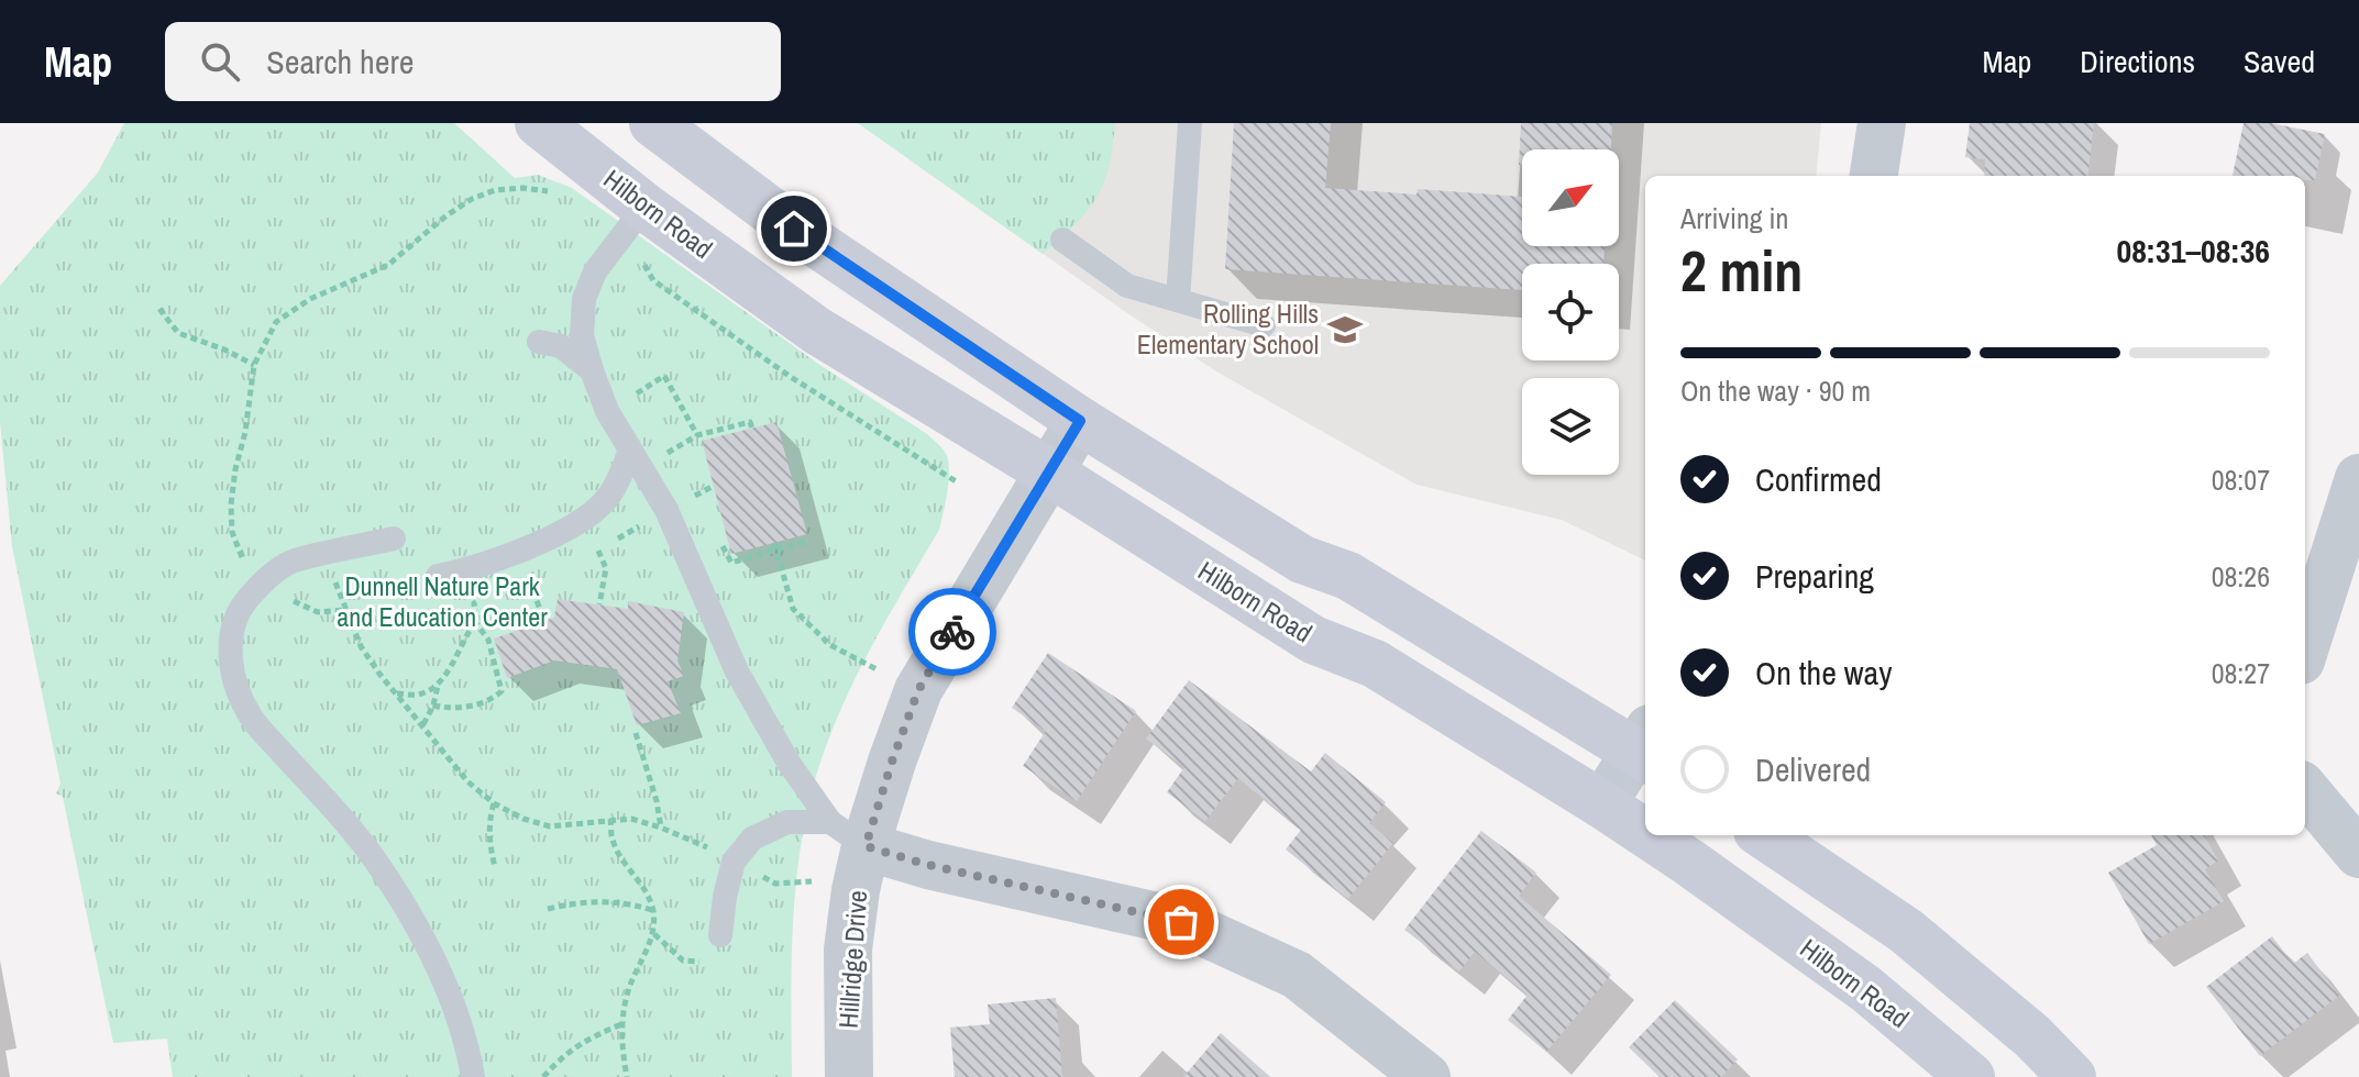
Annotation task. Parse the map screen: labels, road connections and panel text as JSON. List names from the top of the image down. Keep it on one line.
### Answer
{"streets":{"street":["Hilborn Road","Hillridge Drive"]},"crossings":[["Hilborn Road","Hillridge Drive"]],"parks":["Dunnell Nature Park and Education Center"],"places":{"school or university":["Rolling Hills Elementary School"]},"north":"top right","page":{"header":"Map","search":"Search here","nav":["Map","Directions","Saved"],"heading":["2 min","Arriving in","08:31–08:36"],"bar":"On the way · 90 m","list":[["Confirmed","08:07"],["Preparing","08:26"],["On the way","08:27"],"Delivered"]}}
